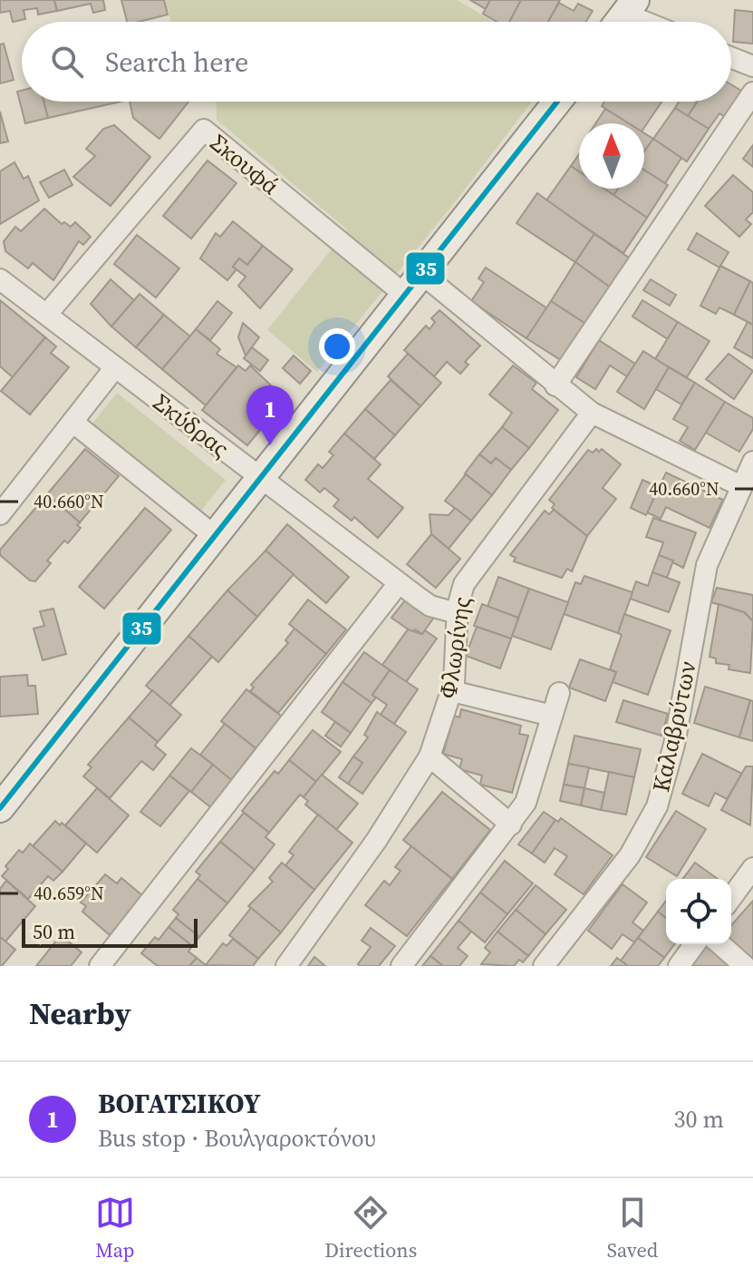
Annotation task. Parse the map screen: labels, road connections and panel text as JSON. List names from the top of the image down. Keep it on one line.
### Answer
{"streets":{"street":["Σκουφά","Σκύδρας","Φλωρίνης","Καλαβρύτων"]},"crossings":[["Σκουφά","Σκύδρας"],["Σκύδρας","Φλωρίνης"]],"lines":["transit line 35"],"scale_bar":"50 m","north":"top","page":{"search":"Search here","pins":"1","scale":"50 m","heading":"Nearby","list":[{"mark":"1","name":"ΒΟΓΑΤΣΙΚΟΥ","note":"Bus stop · Βουλγαροκτόνου","value":"30 m"}],"nav":["Map","Directions","Saved"]},"coordinates":["40.660°N","40.659°N"]}
